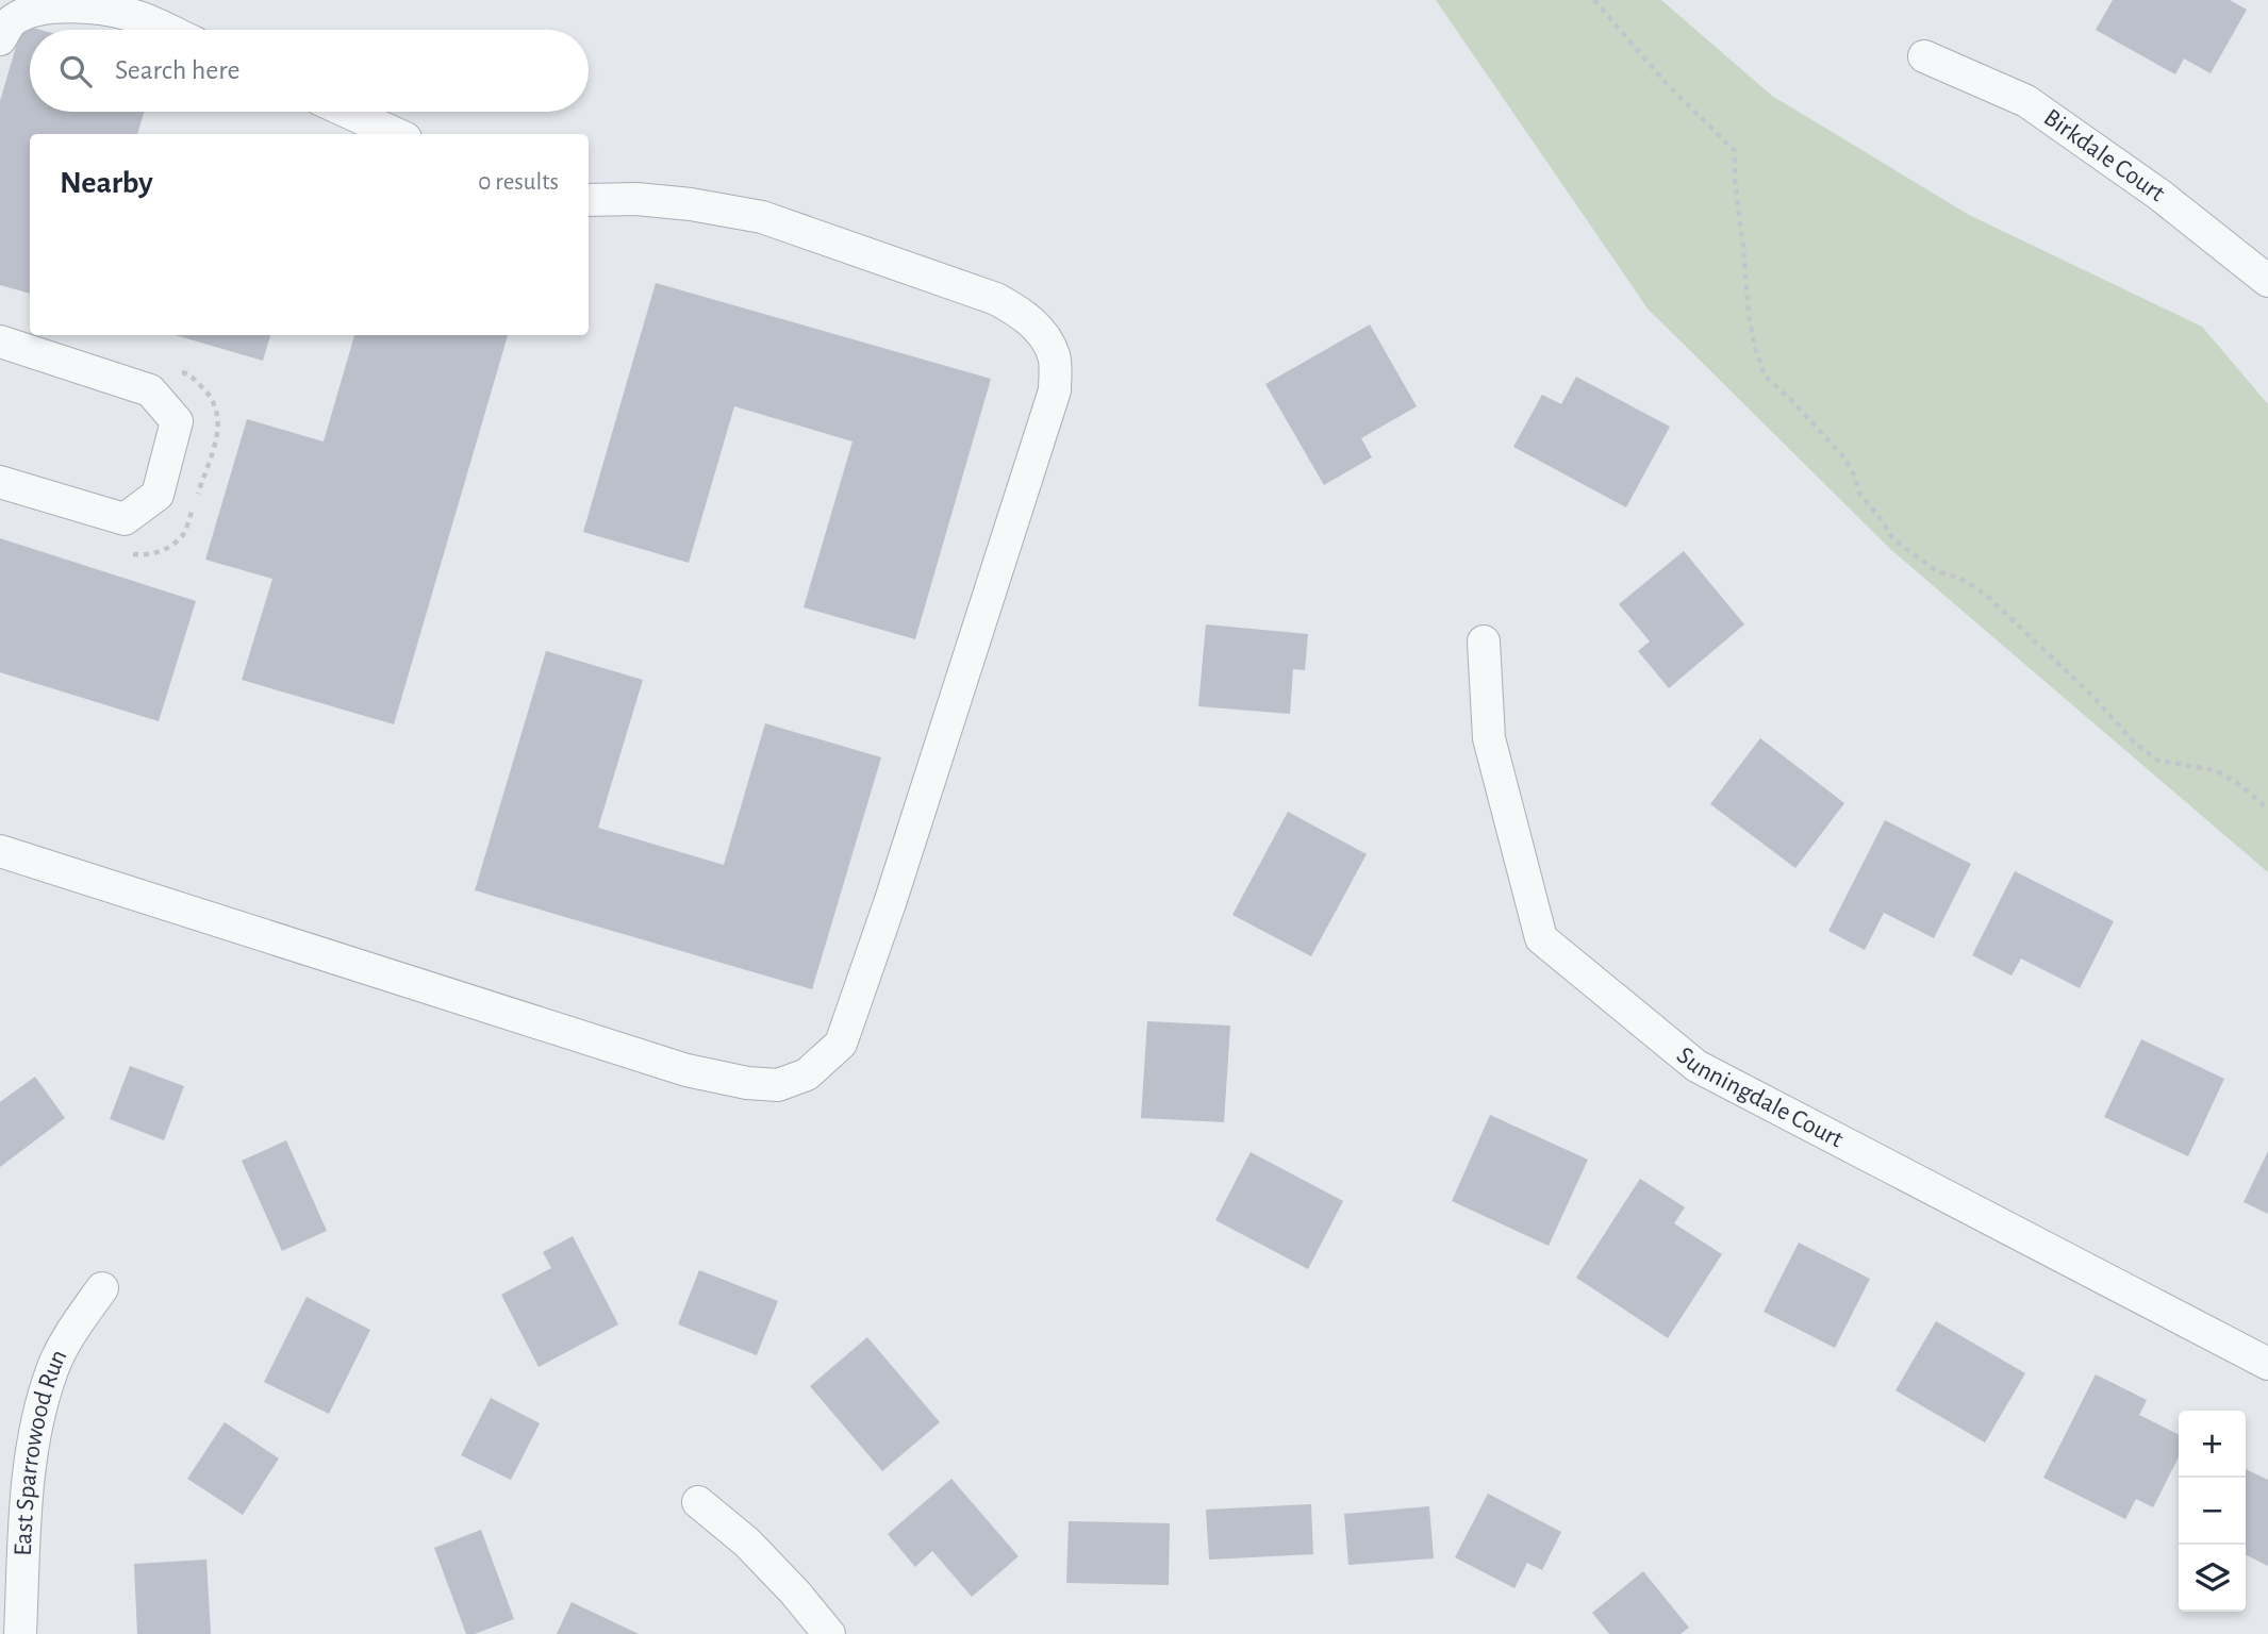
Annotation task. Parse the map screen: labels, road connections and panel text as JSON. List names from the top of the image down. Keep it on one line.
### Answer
{"streets":{"street":["Birkdale Court","Sunningdale Court","East Sparrowood Run"]},"page":{"search":"Search here","heading":["Nearby","0 results"],"map_buttons":["+","−"]}}
